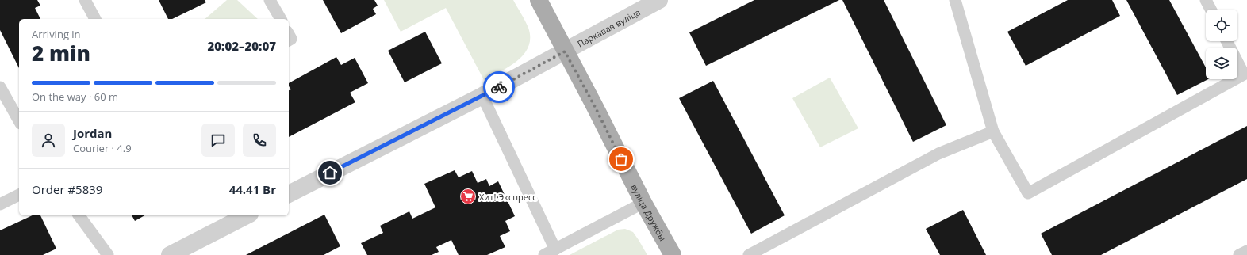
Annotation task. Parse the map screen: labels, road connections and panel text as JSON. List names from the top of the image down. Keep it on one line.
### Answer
{"streets":{"main road":["вуліца Дружбы"],"street":["Паркавая вуліца"]},"crossings":[["Паркавая вуліца","вуліца Дружбы"]],"places":{"supermarket":["Хит! Экспресс"]},"page":{"heading":["2 min","Arriving in","20:02–20:07"],"panel":["Jordan","Courier · 4.9","Order #5839","44.41 Br"],"bar":"On the way · 60 m"}}
